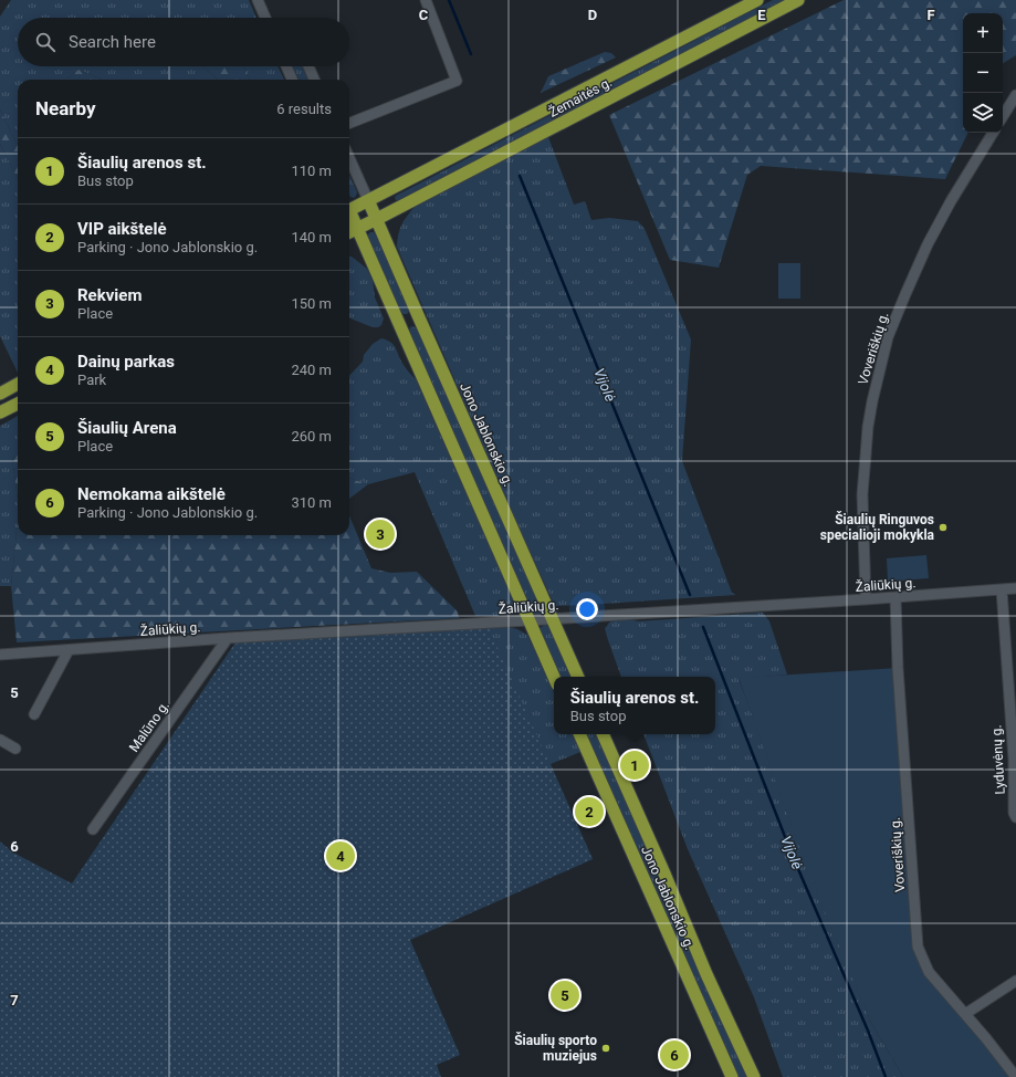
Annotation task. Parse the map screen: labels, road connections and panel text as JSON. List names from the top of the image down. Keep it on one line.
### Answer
{"streets":{"main road":["Žemaitės g.","Jono Jablonskio g."],"street":["Voveriškių g.","Žaliūkių g.","Malūno g.","Lyduvėnų g."]},"crossings":[["Žemaitės g.","Jono Jablonskio g."],["Voveriškių g.","Žaliūkių g."],["Jono Jablonskio g.","Žaliūkių g."],["Žaliūkių g.","Malūno g."],["Žaliūkių g.","Lyduvėnų g."]],"water":["Vijolė"],"places":["Šiaulių Ringuvos specialioji mokykla","Šiaulių sporto muziejus"],"page":{"map_buttons":["+","−"],"search":"Search here","heading":["Nearby","6 results"],"list":[{"mark":"1","name":"Šiaulių arenos st.","note":"Bus stop","value":"110 m"},{"mark":"2","name":"VIP aikštelė","note":"Parking · Jono Jablonskio g.","value":"140 m"},{"mark":"3","name":"Rekviem","note":"Place","value":"150 m"},{"mark":"4","name":"Dainų parkas","note":"Park","value":"240 m"},{"mark":"5","name":"Šiaulių Arena","note":"Place","value":"260 m"},{"mark":"6","name":"Nemokama aikštelė","note":"Parking · Jono Jablonskio g.","value":"310 m"}],"pins":["3","1","2","4","5","6"],"popup":["Šiaulių arenos st.","Bus stop"]},"grid":{"columns":["C","D","E","F"],"rows":["5","6","7"]}}
